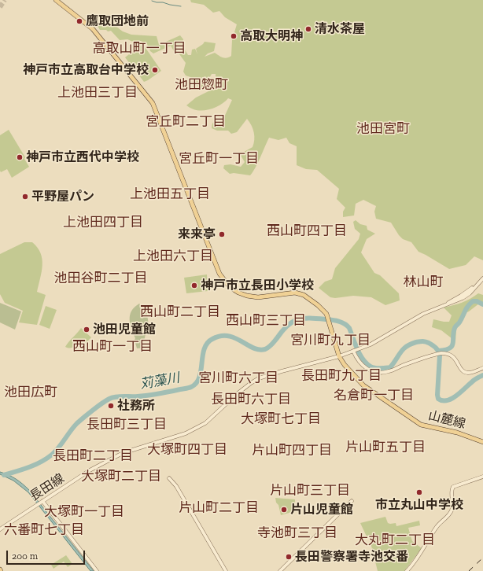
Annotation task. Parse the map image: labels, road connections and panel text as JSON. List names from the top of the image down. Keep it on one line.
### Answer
{"streets":{"main road":["山麓線"],"street":["長田線"]},"crossings":[["山麓線","長田線"]],"districts":["高取山町一丁目","池田惣町","上池田三丁目","宮丘町二丁目","池田宮町","宮丘町一丁目","上池田五丁目","上池田四丁目","西山町四丁目","上池田六丁目","池田谷町二丁目","林山町","西山町二丁目","西山町三丁目","宮川町九丁目","西山町一丁目","長田町九丁目","宮川町六丁目","池田広町","名倉町一丁目","長田町六丁目","大塚町七丁目","長田町三丁目","片山町五丁目","大塚町四丁目","片山町四丁目","長田町二丁目","大塚町二丁目","片山町三丁目","片山町二丁目","大塚町一丁目","六番町七丁目","寺池町三丁目","大丸町二丁目"],"water":["苅藻川"],"places":["鷹取団地前","清水茶屋","高取大明神","神戸市立高取台中学校","神戸市立西代中学校","平野屋パン","来来亭","神戸市立長田小学校","池田児童館","社務所","市立丸山中学校","片山児童館","長田警察署寺池交番"],"scale_bar":"200 m"}
